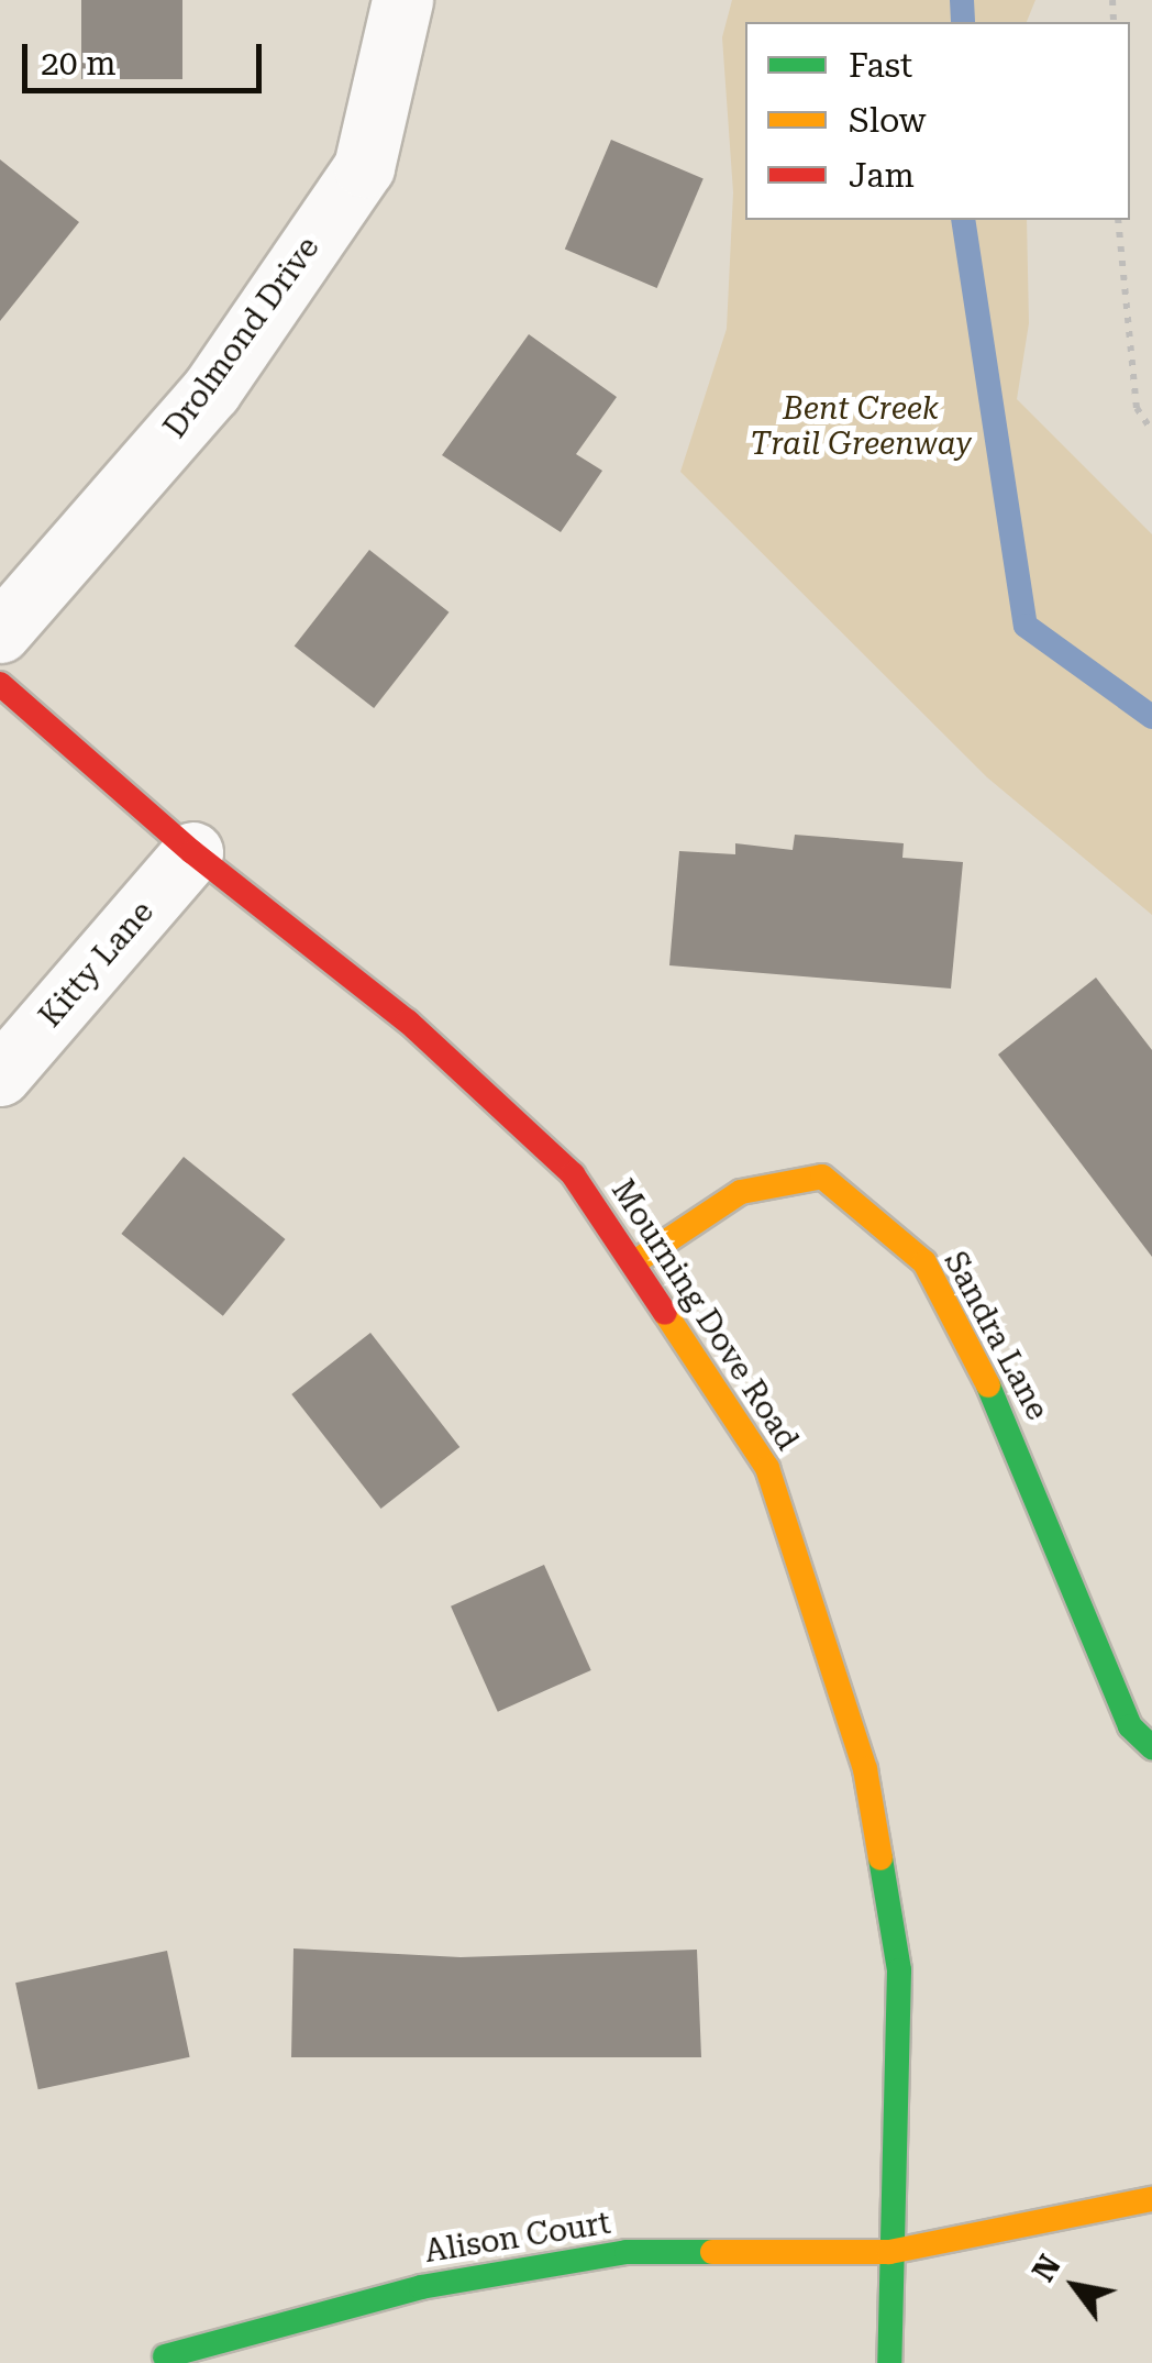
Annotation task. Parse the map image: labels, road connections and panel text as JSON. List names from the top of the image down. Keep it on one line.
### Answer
{"streets":{"street":["Drolmond Drive","Kitty Lane","Mourning Dove Road","Sandra Lane","Alison Court"]},"crossings":[["Kitty Lane","Mourning Dove Road"],["Mourning Dove Road","Sandra Lane"],["Mourning Dove Road","Alison Court"]],"parks":["Bent Creek Trail Greenway"],"legend":["Fast","Slow","Jam"],"scale_bar":"20 m","north":"top left"}
